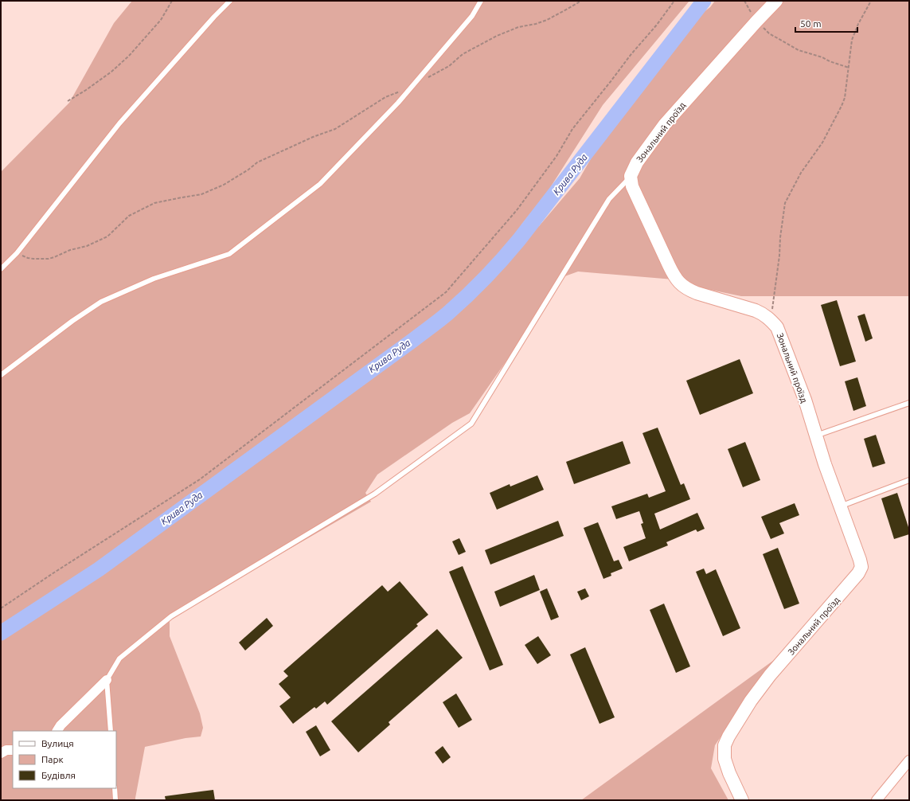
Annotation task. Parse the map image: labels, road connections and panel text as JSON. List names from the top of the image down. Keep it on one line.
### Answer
{"streets":{"street":["Зональний проїзд"]},"water":["Крива Руда"],"legend":["Вулиця","Парк","Будівля"],"scale_bar":"50 m"}
